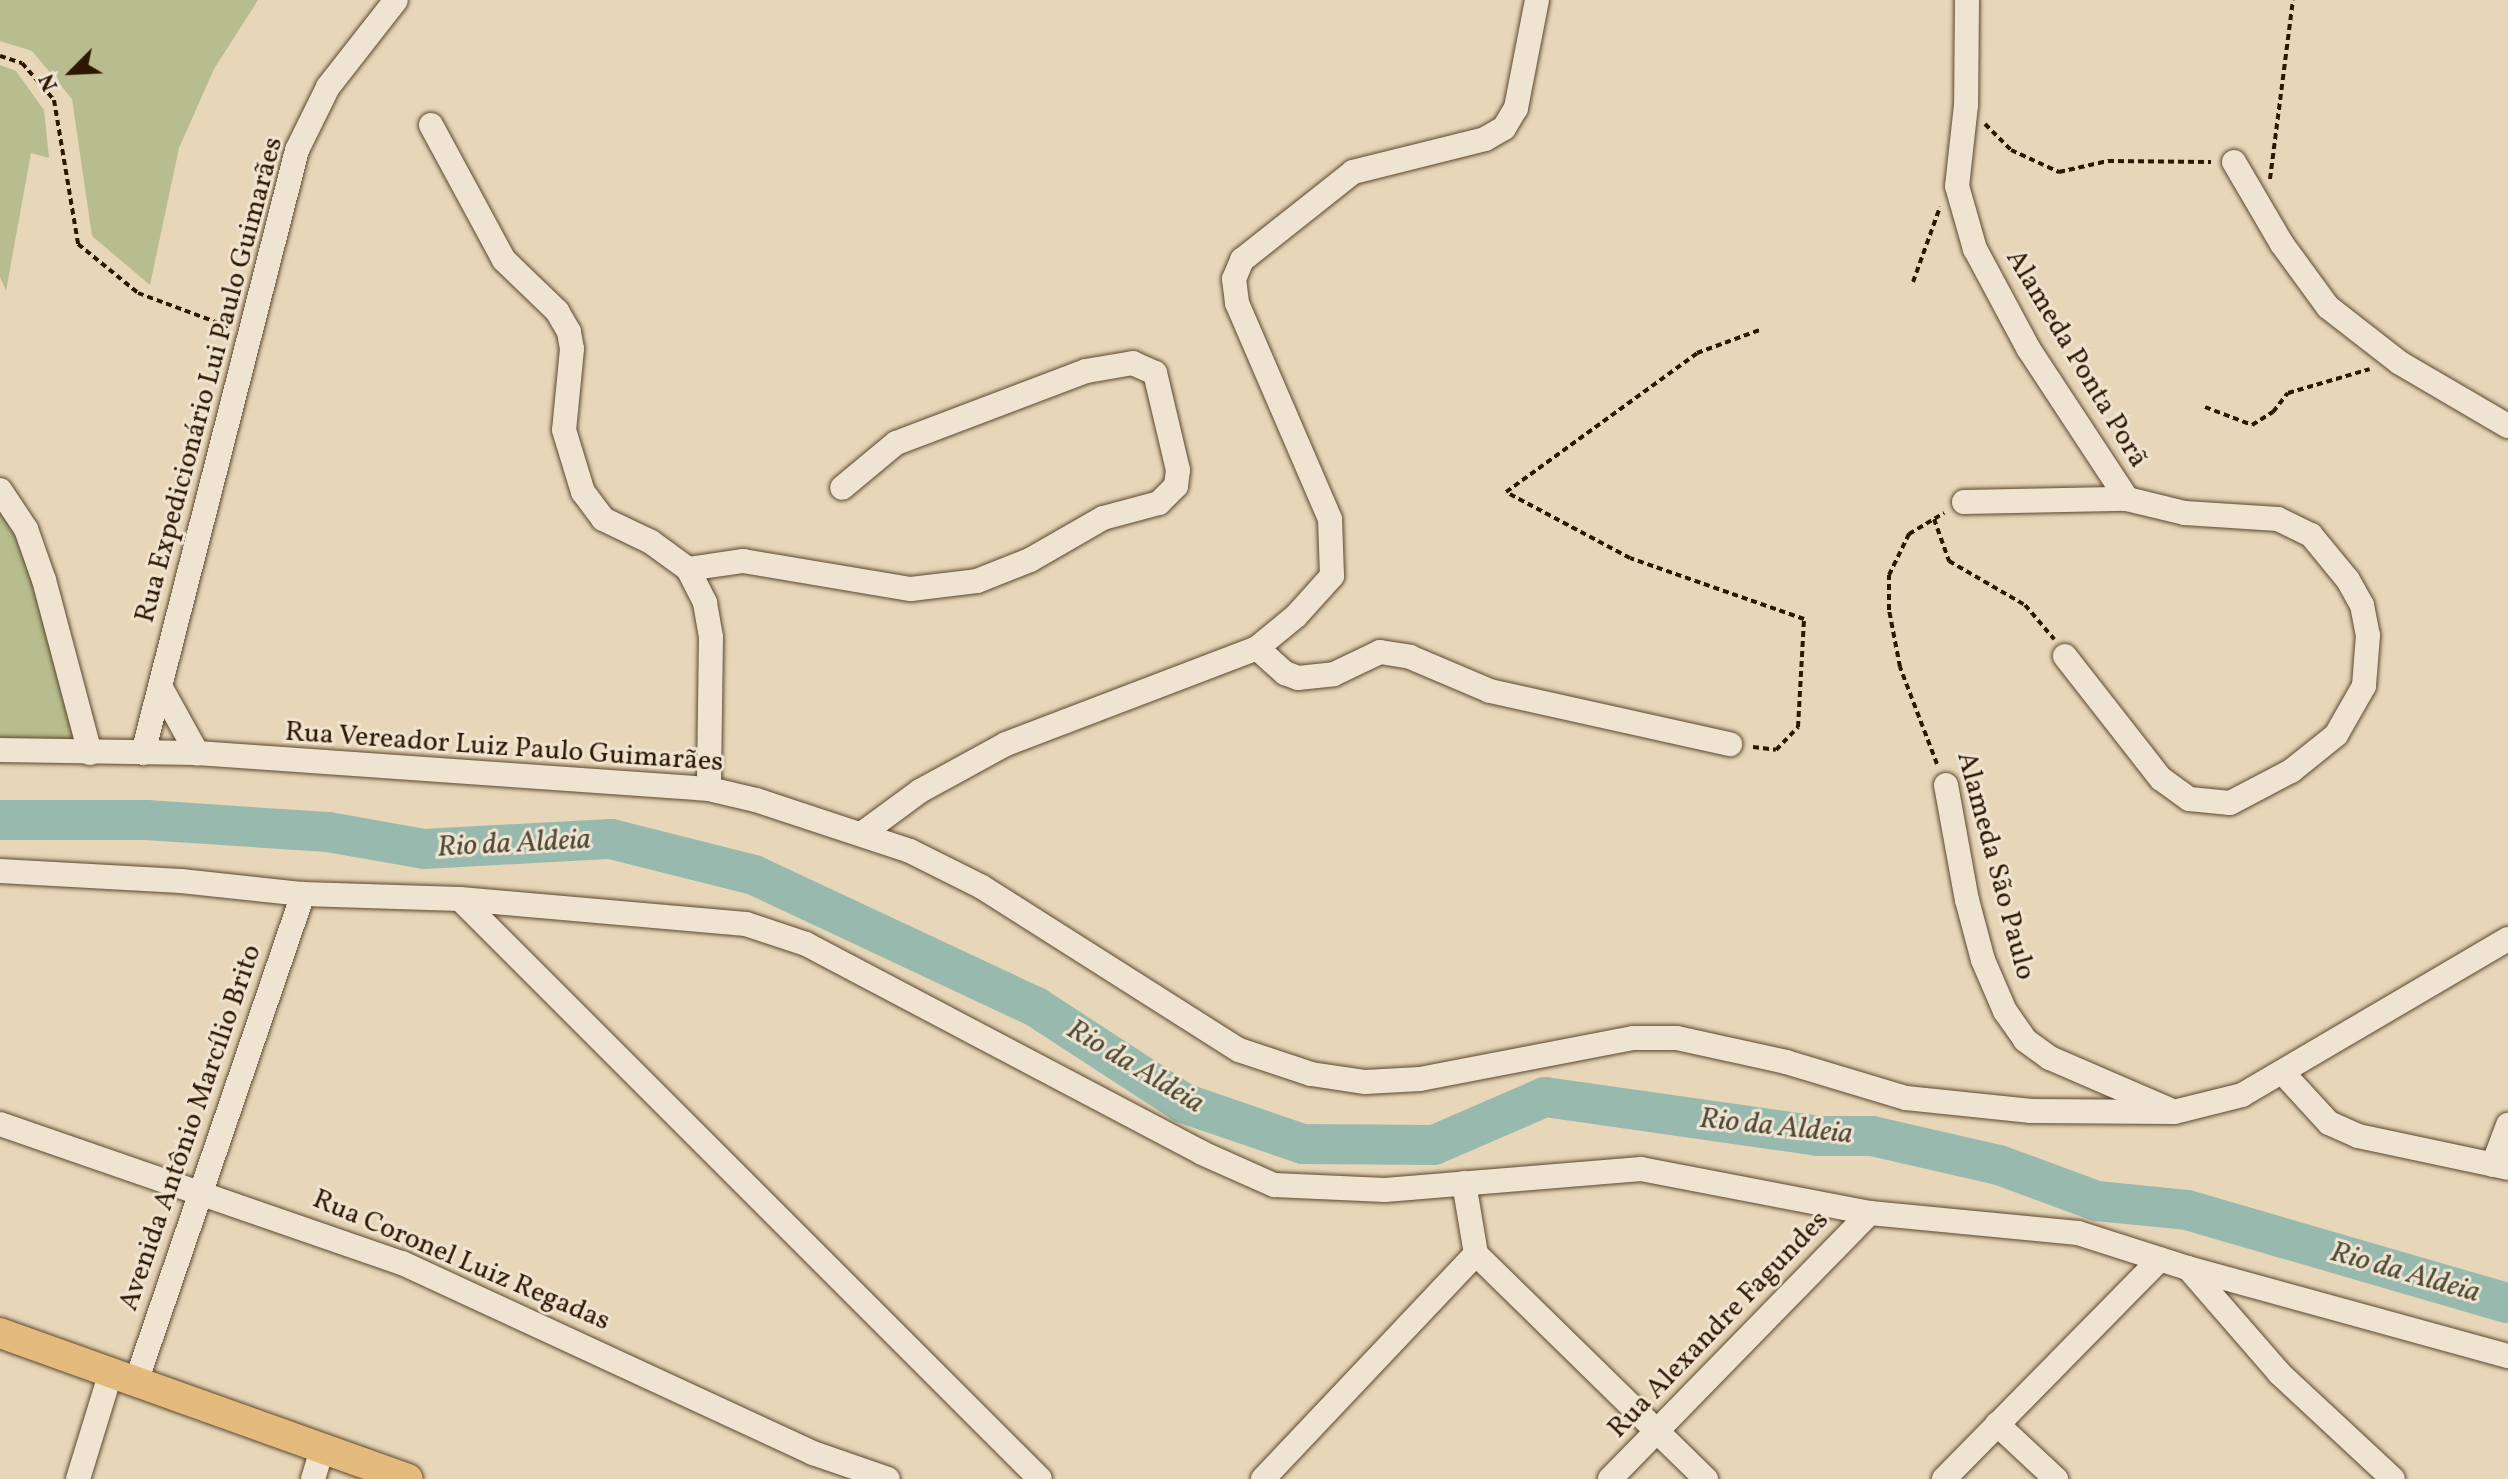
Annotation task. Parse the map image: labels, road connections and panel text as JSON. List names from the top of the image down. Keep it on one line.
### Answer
{"streets":{"street":["Alameda Ponta Porã","Rua Expedicionário Lui Paulo Guimarães","Rua Vereador Luiz Paulo Guimarães","Alameda São Paulo","Avenida Antônio Marcílio Brito","Rua Coronel Luiz Regadas","Rua Alexandre Fagundes"]},"crossings":[["Rua Expedicionário Lui Paulo Guimarães","Rua Vereador Luiz Paulo Guimarães"],["Rua Vereador Luiz Paulo Guimarães","Alameda São Paulo"],["Avenida Antônio Marcílio Brito","Rua Coronel Luiz Regadas"]],"water":["Rio da Aldeia"],"north":"bottom left"}
